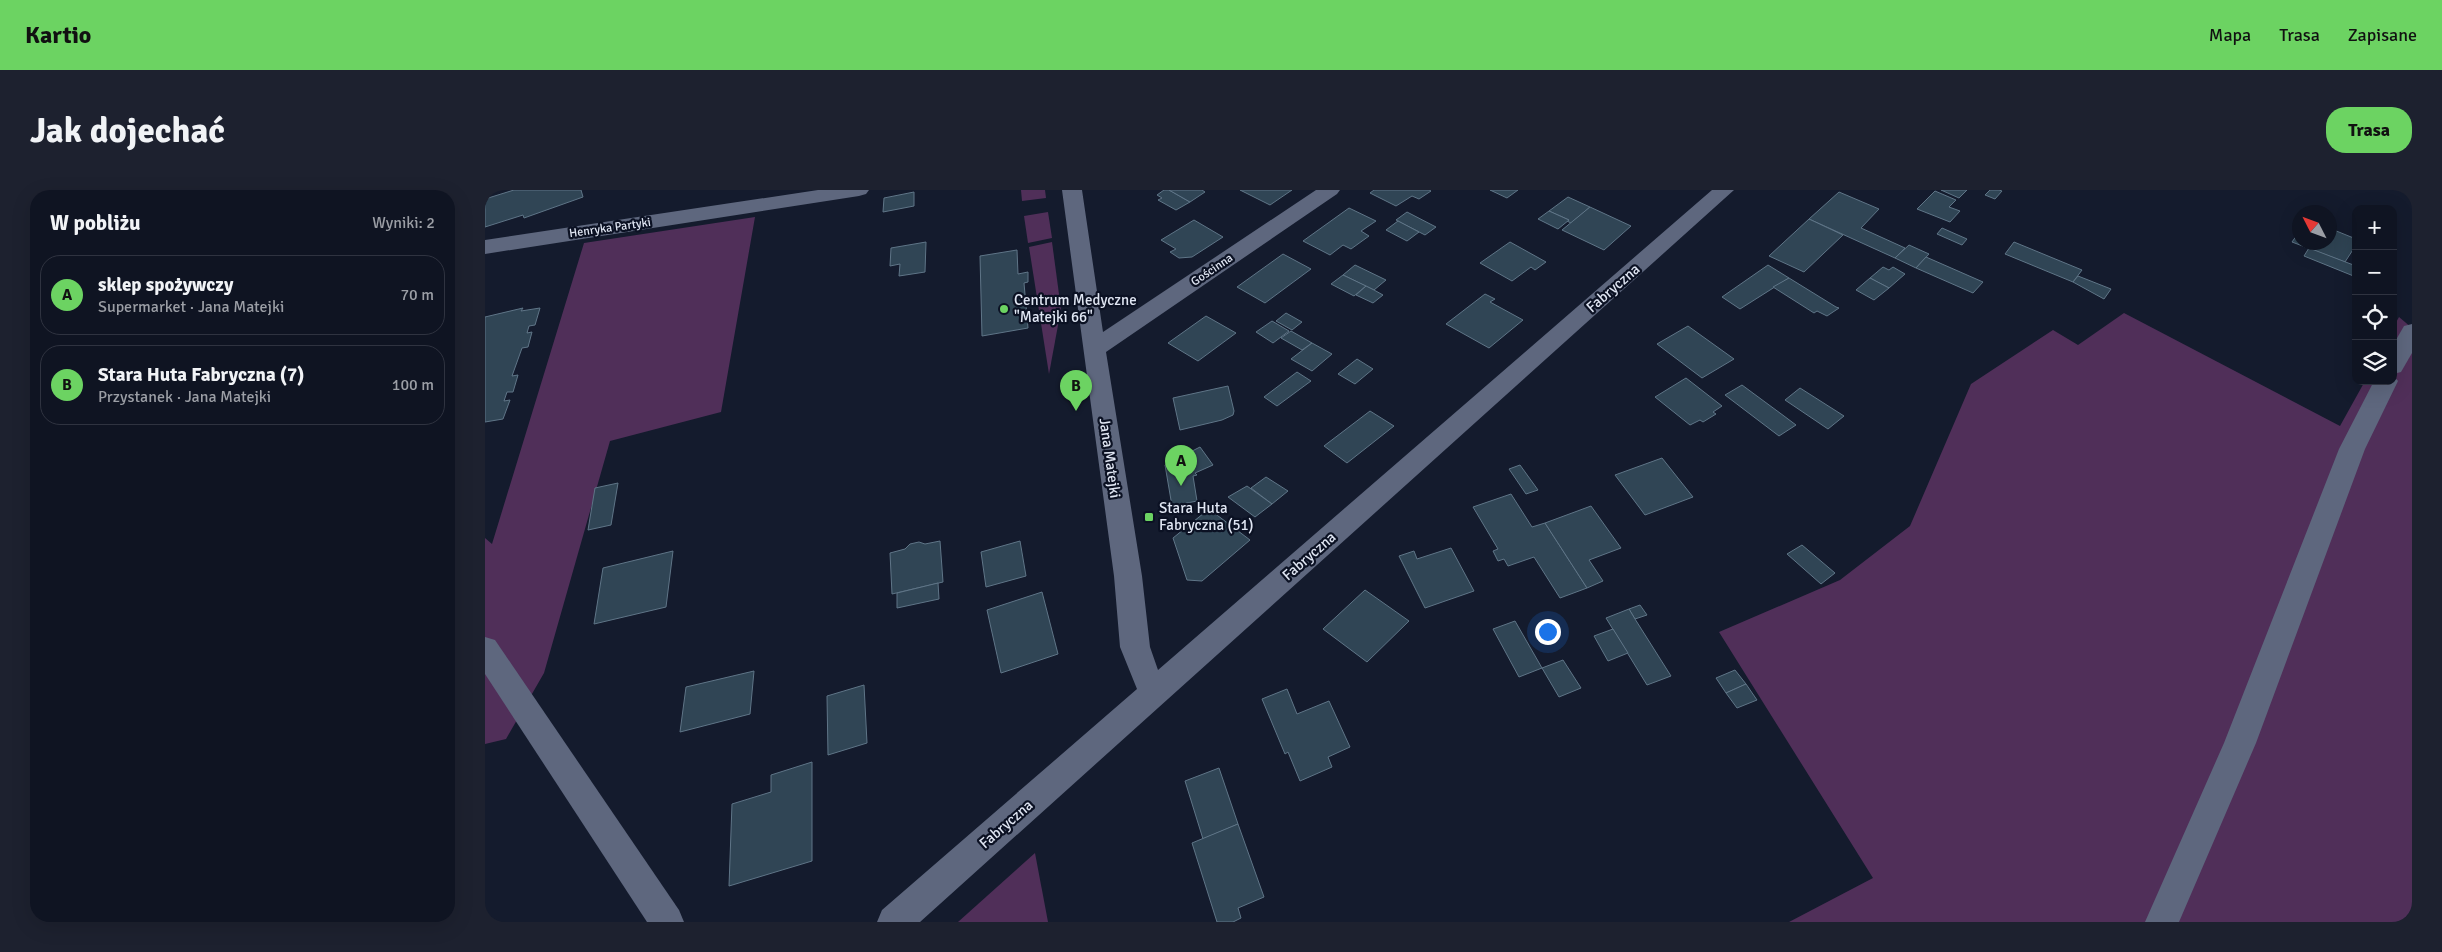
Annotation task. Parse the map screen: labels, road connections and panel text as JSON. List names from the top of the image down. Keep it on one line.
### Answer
{"streets":{"street":["Henryka Partyki","Gościnna","Fabryczna","Jana Matejki"]},"crossings":[["Gościnna","Jana Matejki"],["Fabryczna","Jana Matejki"]],"places":{"other":["Centrum Medyczne \"Matejki 66\""],"transit":["Stara Huta Fabryczna (51)"]},"north":"top left","page":{"header":"Kartio","nav":["Mapa","Trasa","Zapisane"],"buttons":"Trasa","title":"Jak dojechać","heading":["W pobliżu","Wyniki: 2"],"map_buttons":["+","−"],"list":[{"mark":"A","name":"sklep spożywczy","note":"Supermarket · Jana Matejki","value":"70 m"},{"mark":"B","name":"Stara Huta Fabryczna (7)","note":"Przystanek · Jana Matejki","value":"100 m"}],"pins":["B","A"]}}
